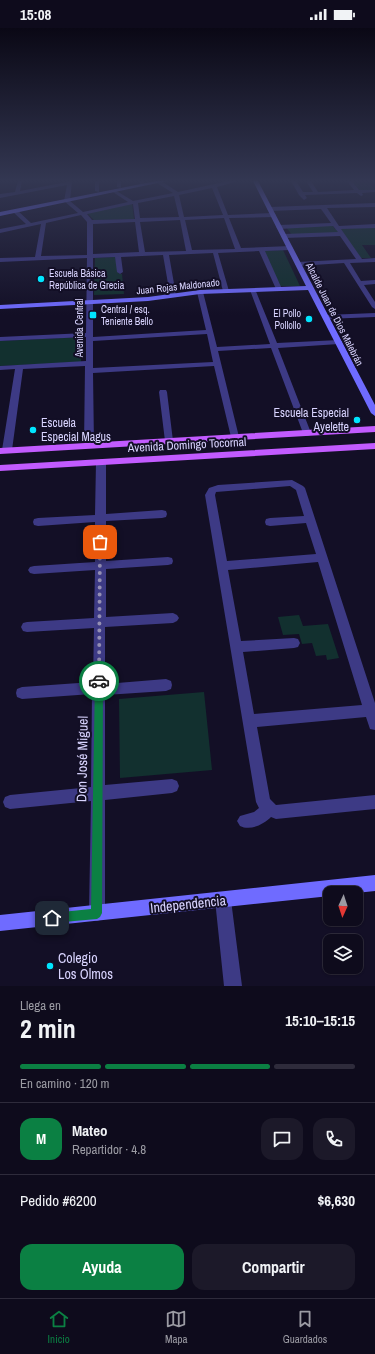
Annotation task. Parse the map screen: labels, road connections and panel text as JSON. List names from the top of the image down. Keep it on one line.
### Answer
{"streets":{"main road":["Avenida Domingo Tocornal"],"street":["Juan Rojas Maldonado","Alcalde Juan de Dios Malebrán","Avenida Central","Don José Miguel","Independencia"]},"crossings":[["Juan Rojas Maldonado","Alcalde Juan de Dios Malebrán"],["Juan Rojas Maldonado","Avenida Central"],["Avenida Central","Avenida Domingo Tocornal"],["Avenida Domingo Tocornal","Don José Miguel"],["Don José Miguel","Independencia"]],"places":{"other":["Escuela Básica República de Grecia","El Pollo Pollollo","Escuela Especial Ayelette","Escuela Especial Magus","Colegio Los Olmos"],"transit":["Central / esq. Teniente Bello"]},"north":"bottom","page":{"status":"15:08","heading":["2 min","Llega en","15:10–15:15"],"panel":["Mateo","Repartidor · 4.8","Pedido #6200","$6,630"],"bar":"En camino · 120 m","round":"M","buttons":["Ayuda","Compartir"],"tabs":["Inicio","Mapa","Guardados"]}}
